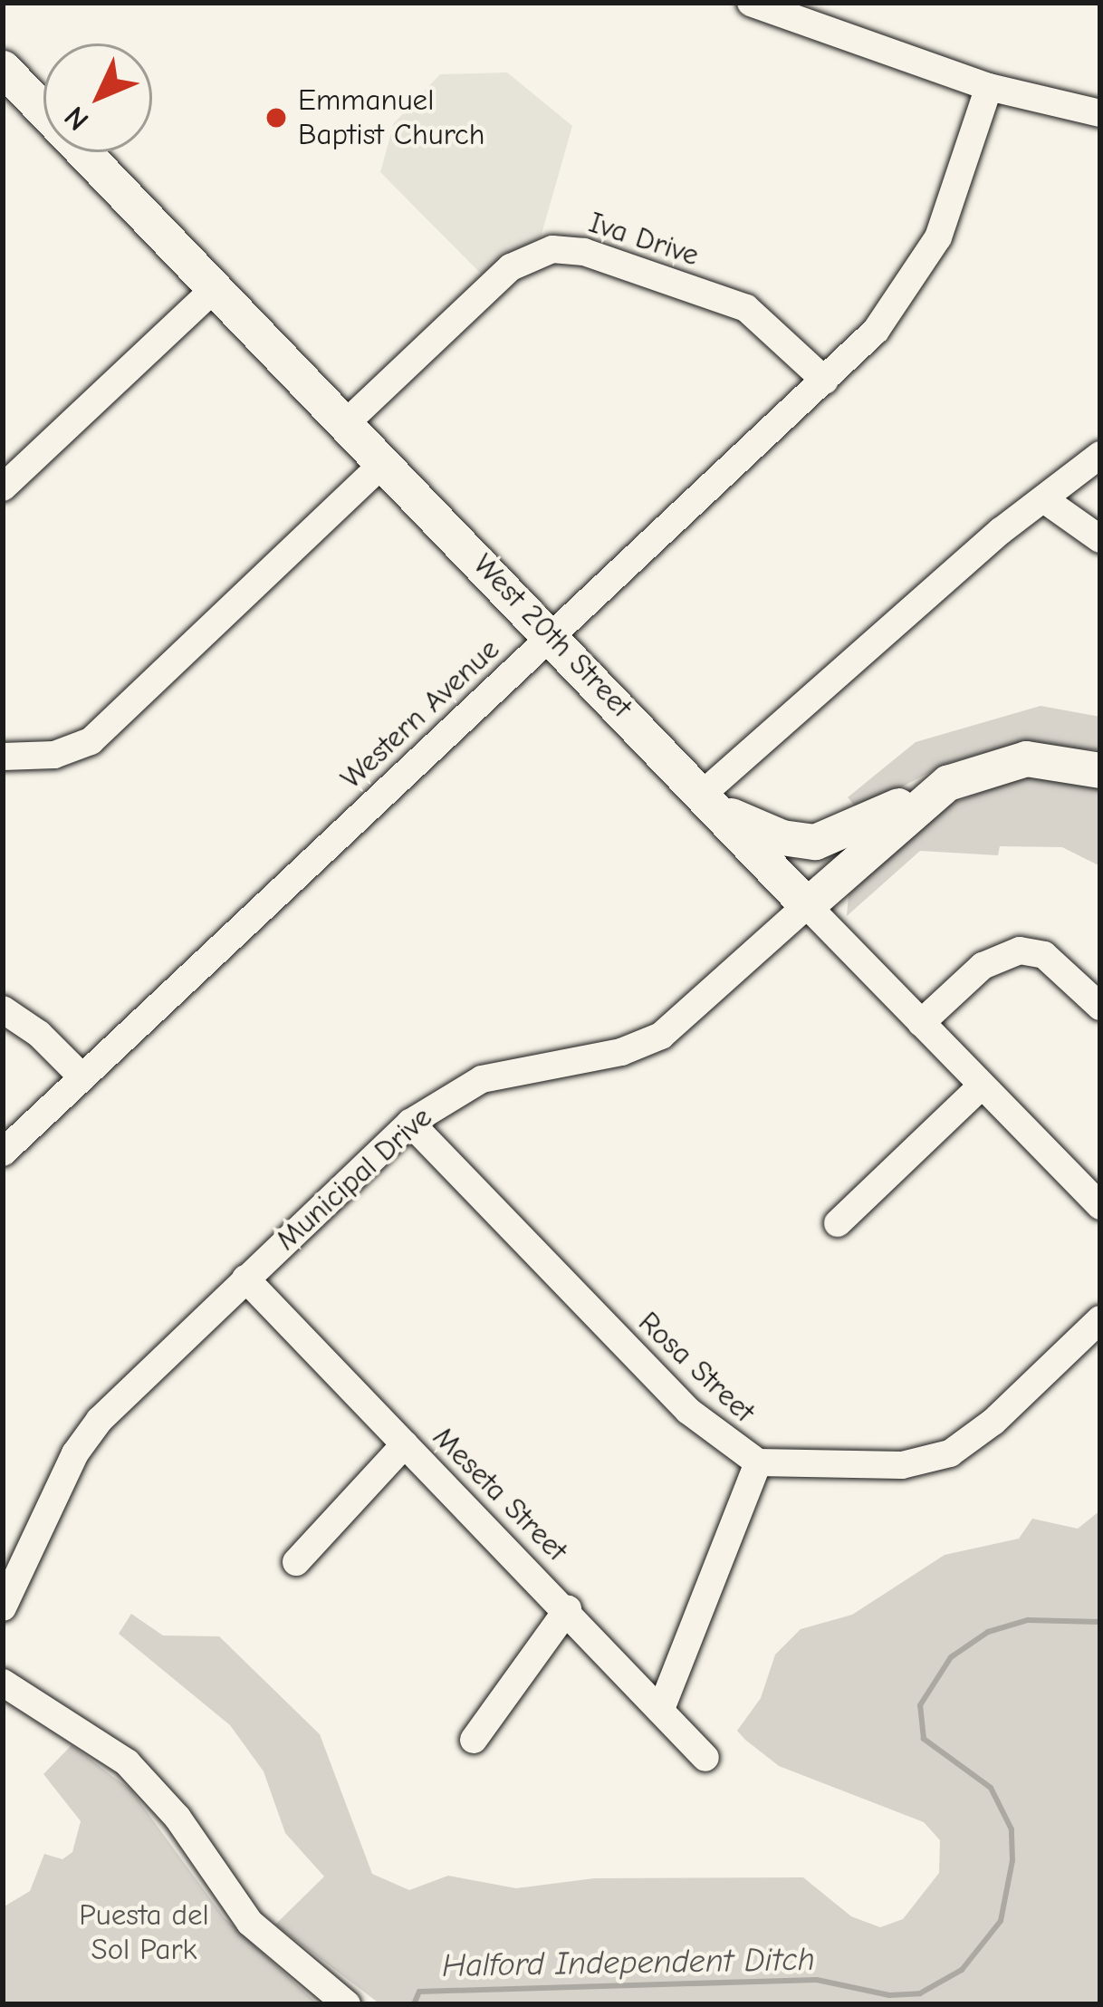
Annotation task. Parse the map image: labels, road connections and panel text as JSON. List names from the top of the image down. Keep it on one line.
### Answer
{"streets":{"main road":["West 20th Street","Municipal Drive"],"street":["Iva Drive","Western Avenue","Rosa Street","Meseta Street"]},"crossings":[["Iva Drive","West 20th Street"],["Iva Drive","Western Avenue"],["West 20th Street","Western Avenue"],["West 20th Street","Municipal Drive"],["Municipal Drive","Rosa Street"],["Municipal Drive","Meseta Street"]],"water":["Halford Independent Ditch"],"parks":["Puesta del Sol Park"],"places":["Emmanuel Baptist Church"],"north":"bottom left"}
